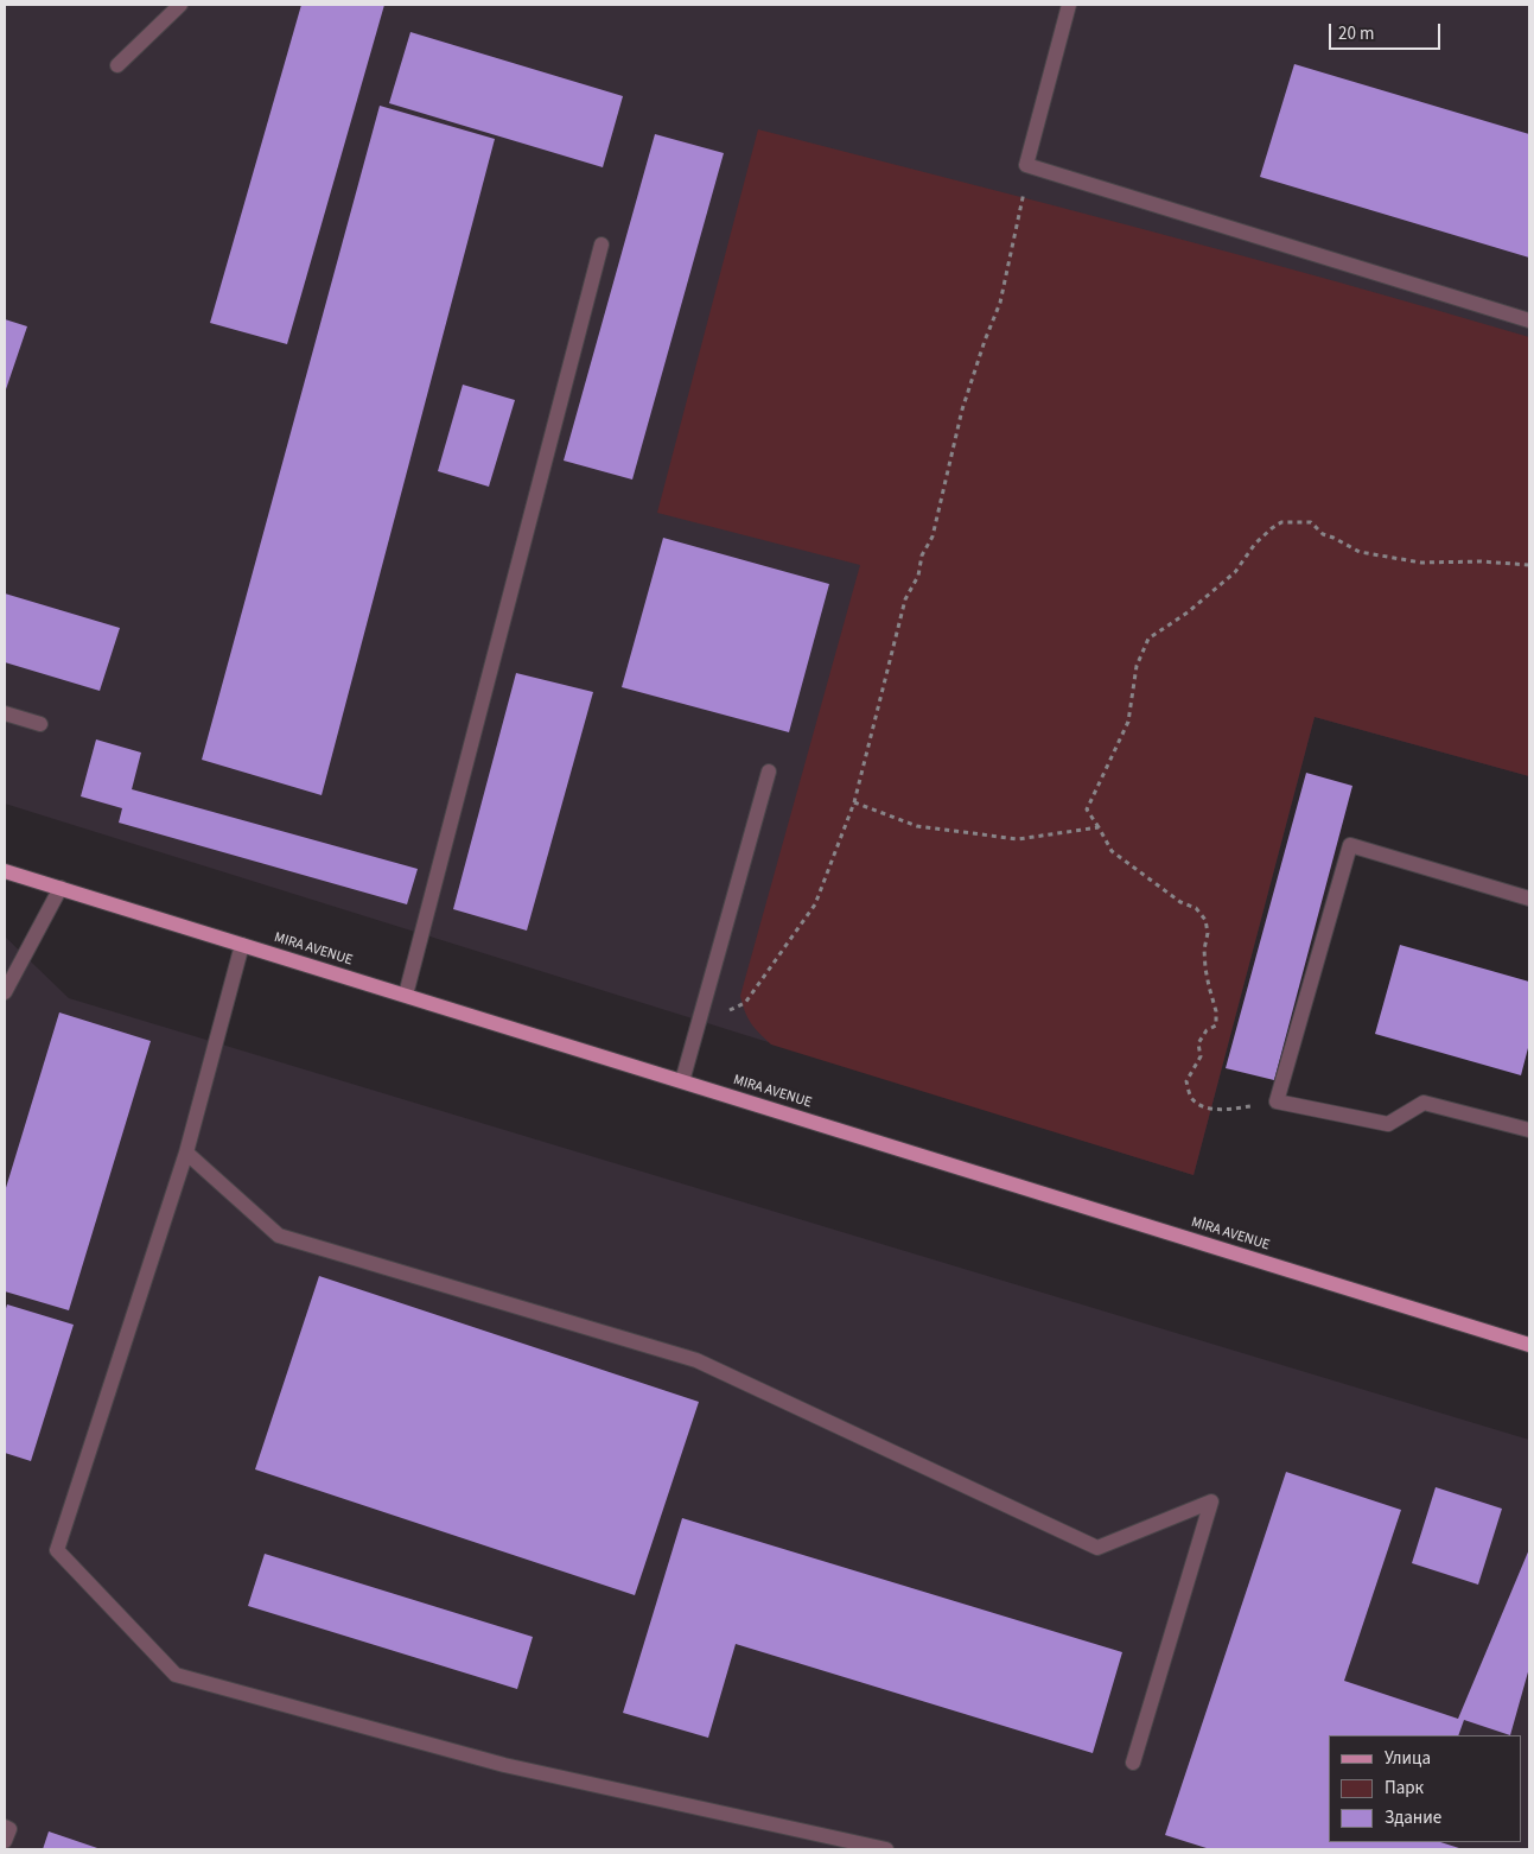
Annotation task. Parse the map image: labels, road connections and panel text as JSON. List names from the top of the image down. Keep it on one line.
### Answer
{"streets":{"main road":["MIRA AVENUE"]},"legend":["Улица","Парк","Здание"],"scale_bar":"20 m"}
